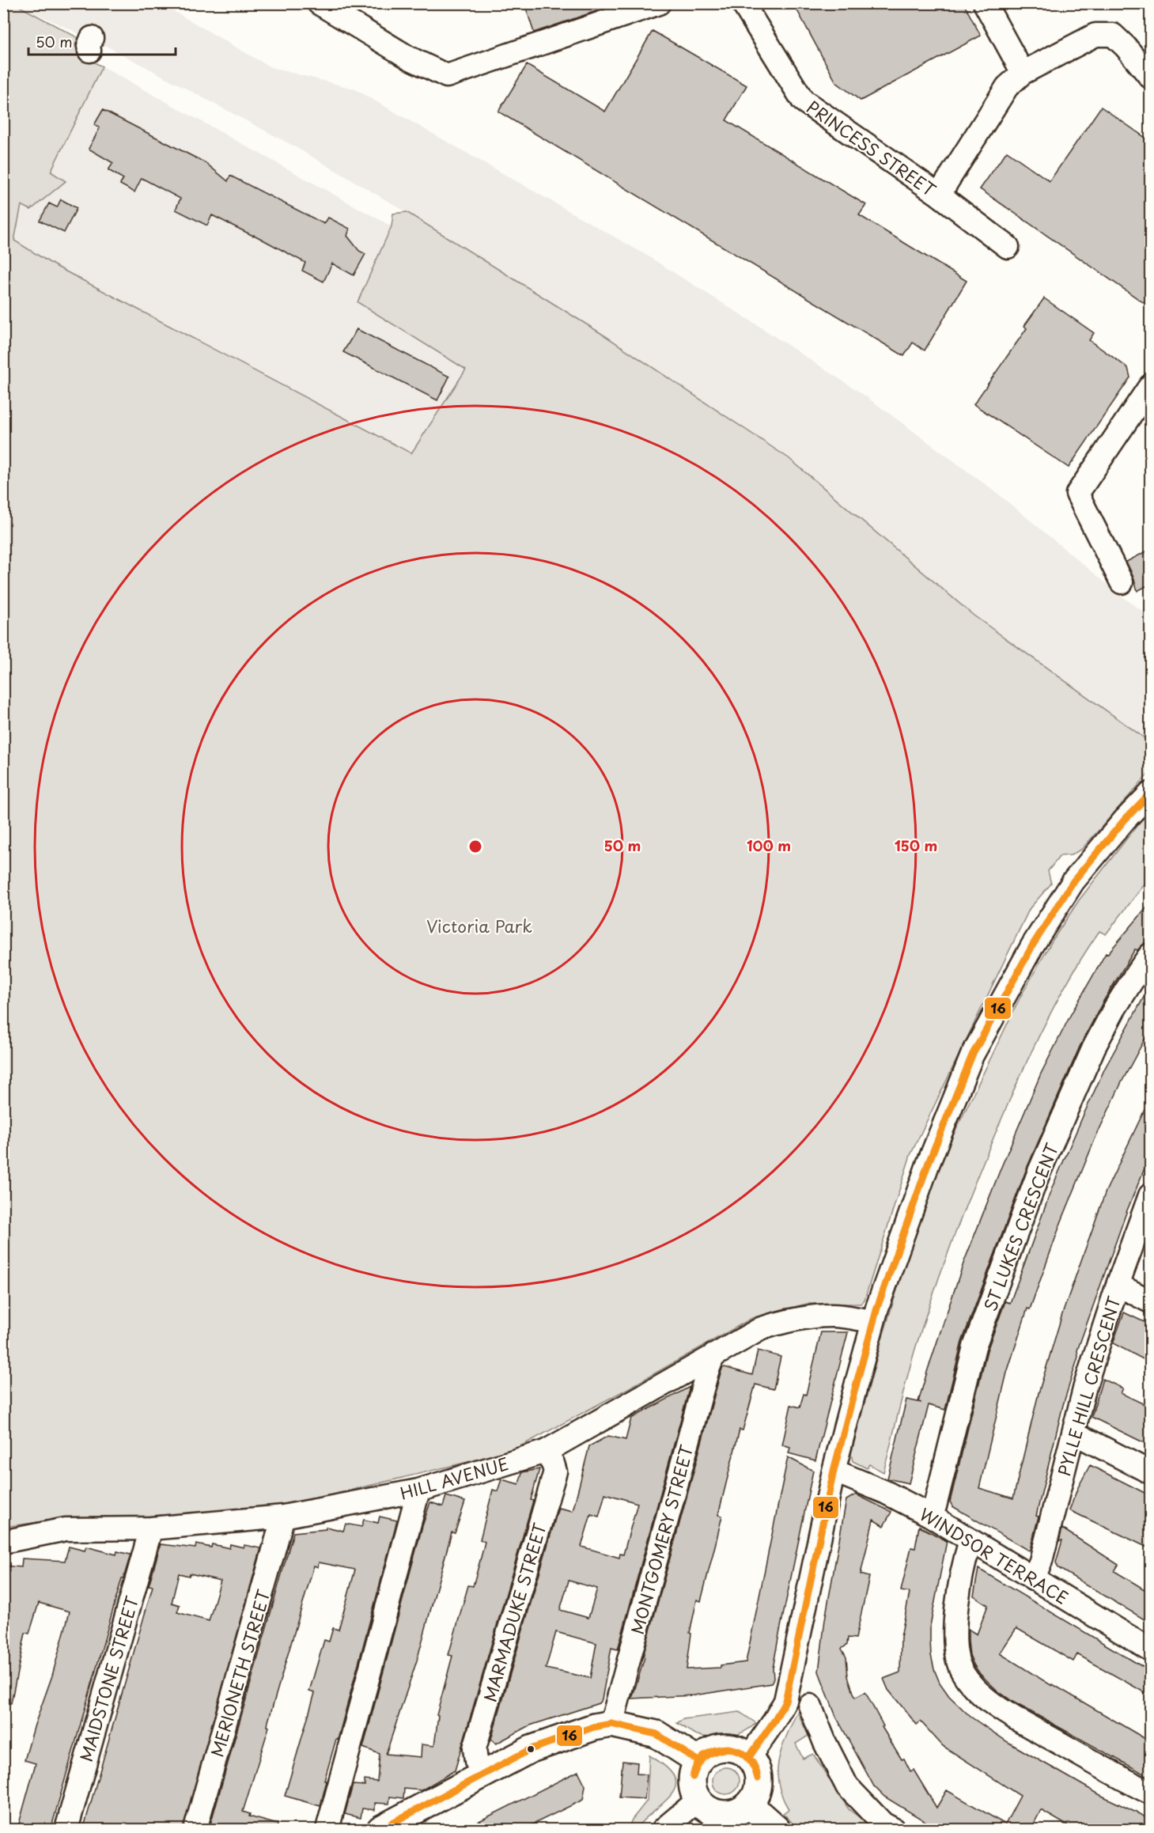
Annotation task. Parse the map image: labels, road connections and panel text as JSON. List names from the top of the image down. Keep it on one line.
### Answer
{"streets":{"street":["PRINCESS STREET","ST LUKES CRESCENT","PYLLE HILL CRESCENT","HILL AVENUE","MONTGOMERY STREET","WINDSOR TERRACE","MARMADUKE STREET","MERIONETH STREET","MAIDSTONE STREET"]},"crossings":[["ST LUKES CRESCENT","WINDSOR TERRACE"],["PYLLE HILL CRESCENT","WINDSOR TERRACE"],["HILL AVENUE","MONTGOMERY STREET"],["HILL AVENUE","MARMADUKE STREET"],["HILL AVENUE","MERIONETH STREET"],["HILL AVENUE","MAIDSTONE STREET"]],"parks":["Victoria Park"],"lines":["transit line 16"],"scale_bar":"50 m","rings":["50 m","100 m","150 m"]}
